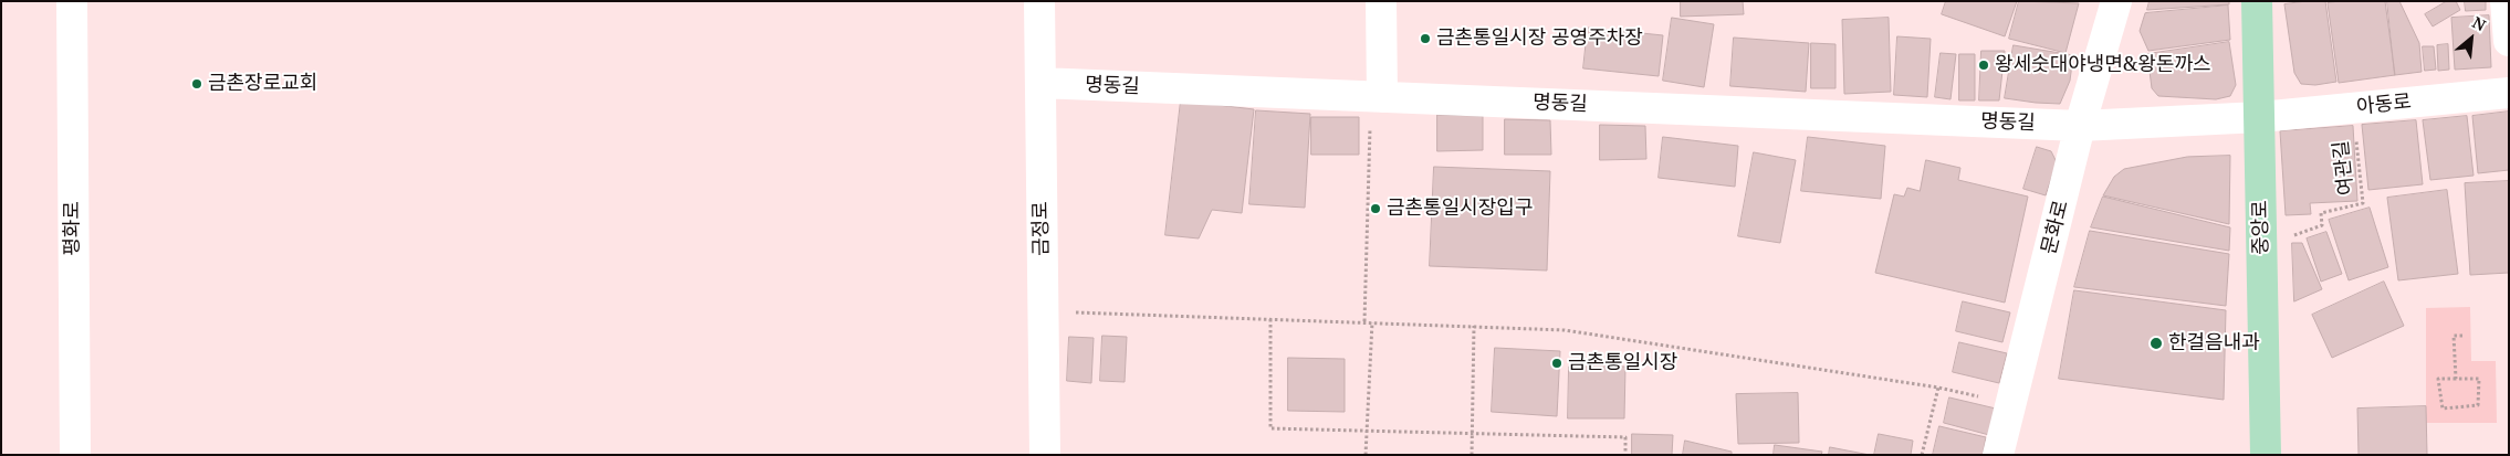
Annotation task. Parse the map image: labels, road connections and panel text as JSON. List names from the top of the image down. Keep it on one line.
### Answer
{"streets":{"main road":["중앙로"],"street":["명동길","아동로","문화로","평화로","금정로"],"path":["여관길"]},"crossings":[["명동길","아동로"],["명동길","문화로"],["명동길","중앙로"],["명동길","금정로"],["아동로","여관길"],["아동로","중앙로"],["여관길","중앙로"]],"places":["금촌통일시장 공영주차장","왕세숫대야냉면&왕돈까스","금촌장로교회","금촌통일시장입구","한걸음내과","금촌통일시장"],"north":"top right"}
